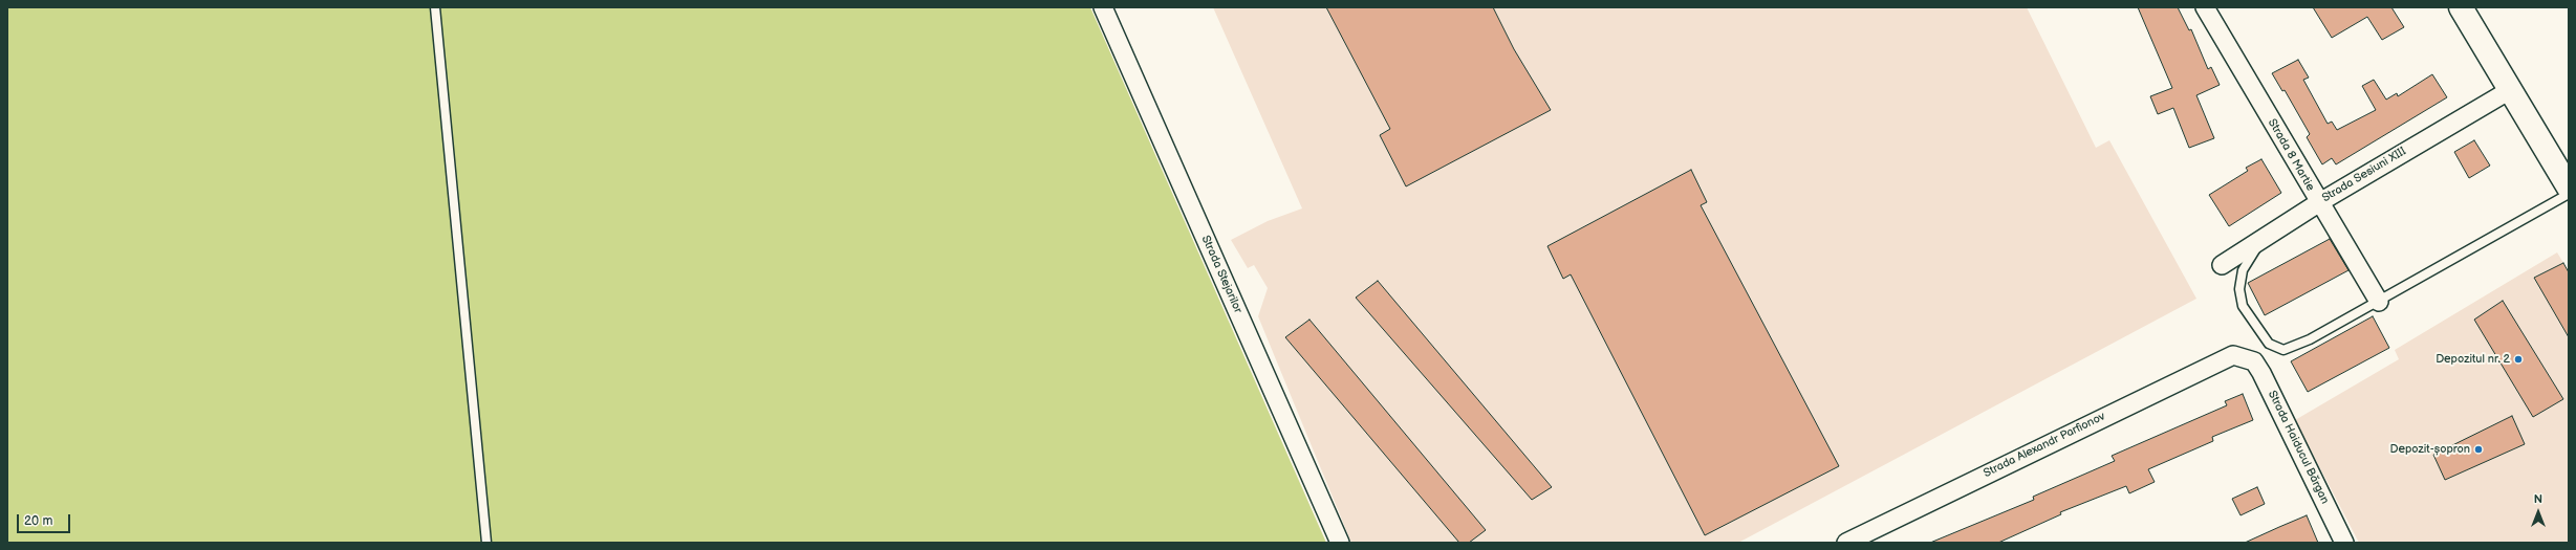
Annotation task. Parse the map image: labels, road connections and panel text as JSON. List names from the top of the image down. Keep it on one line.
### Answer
{"streets":{"street":["Strada 8 Martie","Strada Sesiuni XIII","Strada Stejarilor","Strada Alexandr Parfionov","Strada Haiducul Bărgan"]},"crossings":[["Strada 8 Martie","Strada Sesiuni XIII"],["Strada Alexandr Parfionov","Strada Haiducul Bărgan"]],"places":["Depozitul nr. 2","Depozit-șopron"],"scale_bar":"20 m","north":"top"}
